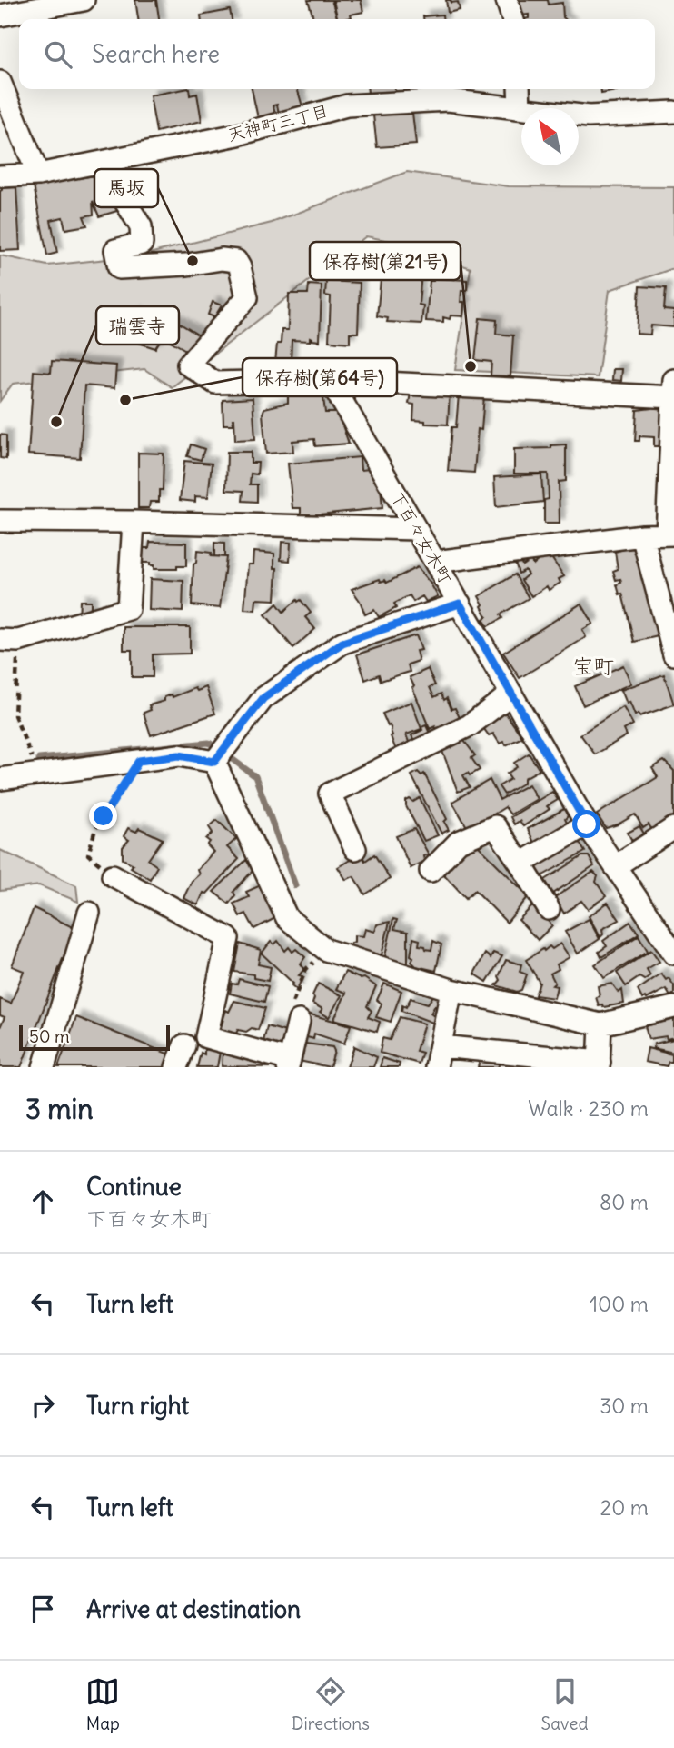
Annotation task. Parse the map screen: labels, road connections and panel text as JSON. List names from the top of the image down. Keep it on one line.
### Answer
{"streets":{"street":["天神町三丁目","下百々女木町"]},"districts":["宝町"],"places":["馬坂","保存樹(第21号)","保存樹(第64号)","瑞雲寺"],"scale_bar":"50 m","north":"top left","page":{"search":"Search here","scale":"50 m","heading":["3 min","Walk · 230 m"],"list":[["Continue","下百々女木町","80 m"],["Turn left","100 m"],["Turn right","30 m"],["Turn left","20 m"],"Arrive at destination"],"nav":["Map","Directions","Saved"]}}
